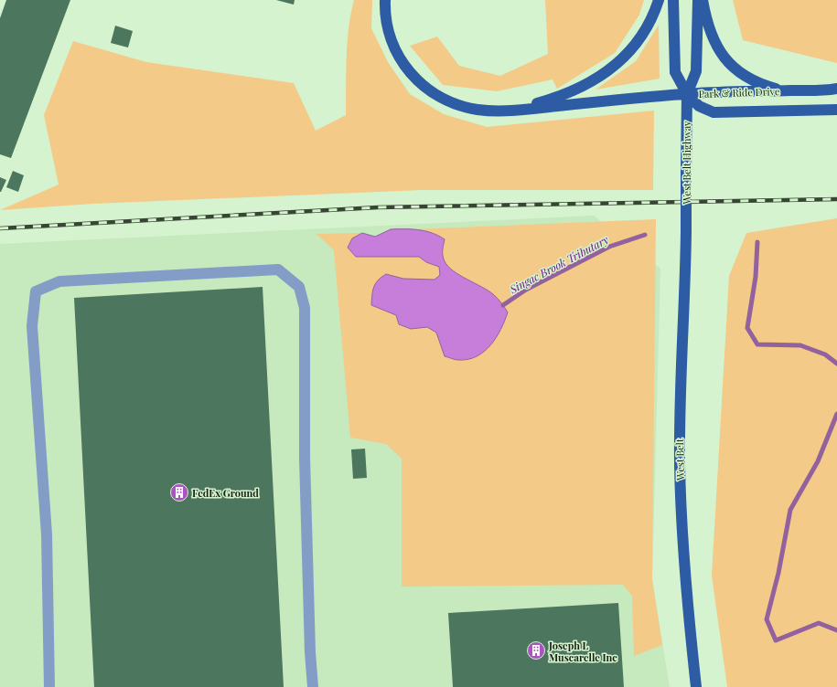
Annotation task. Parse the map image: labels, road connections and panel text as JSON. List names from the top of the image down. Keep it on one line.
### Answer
{"streets":{"main road":["Park & Ride Drive","West Belt Highway","West Belt"]},"crossings":[["Park & Ride Drive","West Belt Highway"],["West Belt Highway","West Belt"]],"water":["Singac Brook Tributary"],"places":{"building":["FedEx Ground","Joseph L Muscarelle Inc"]}}
